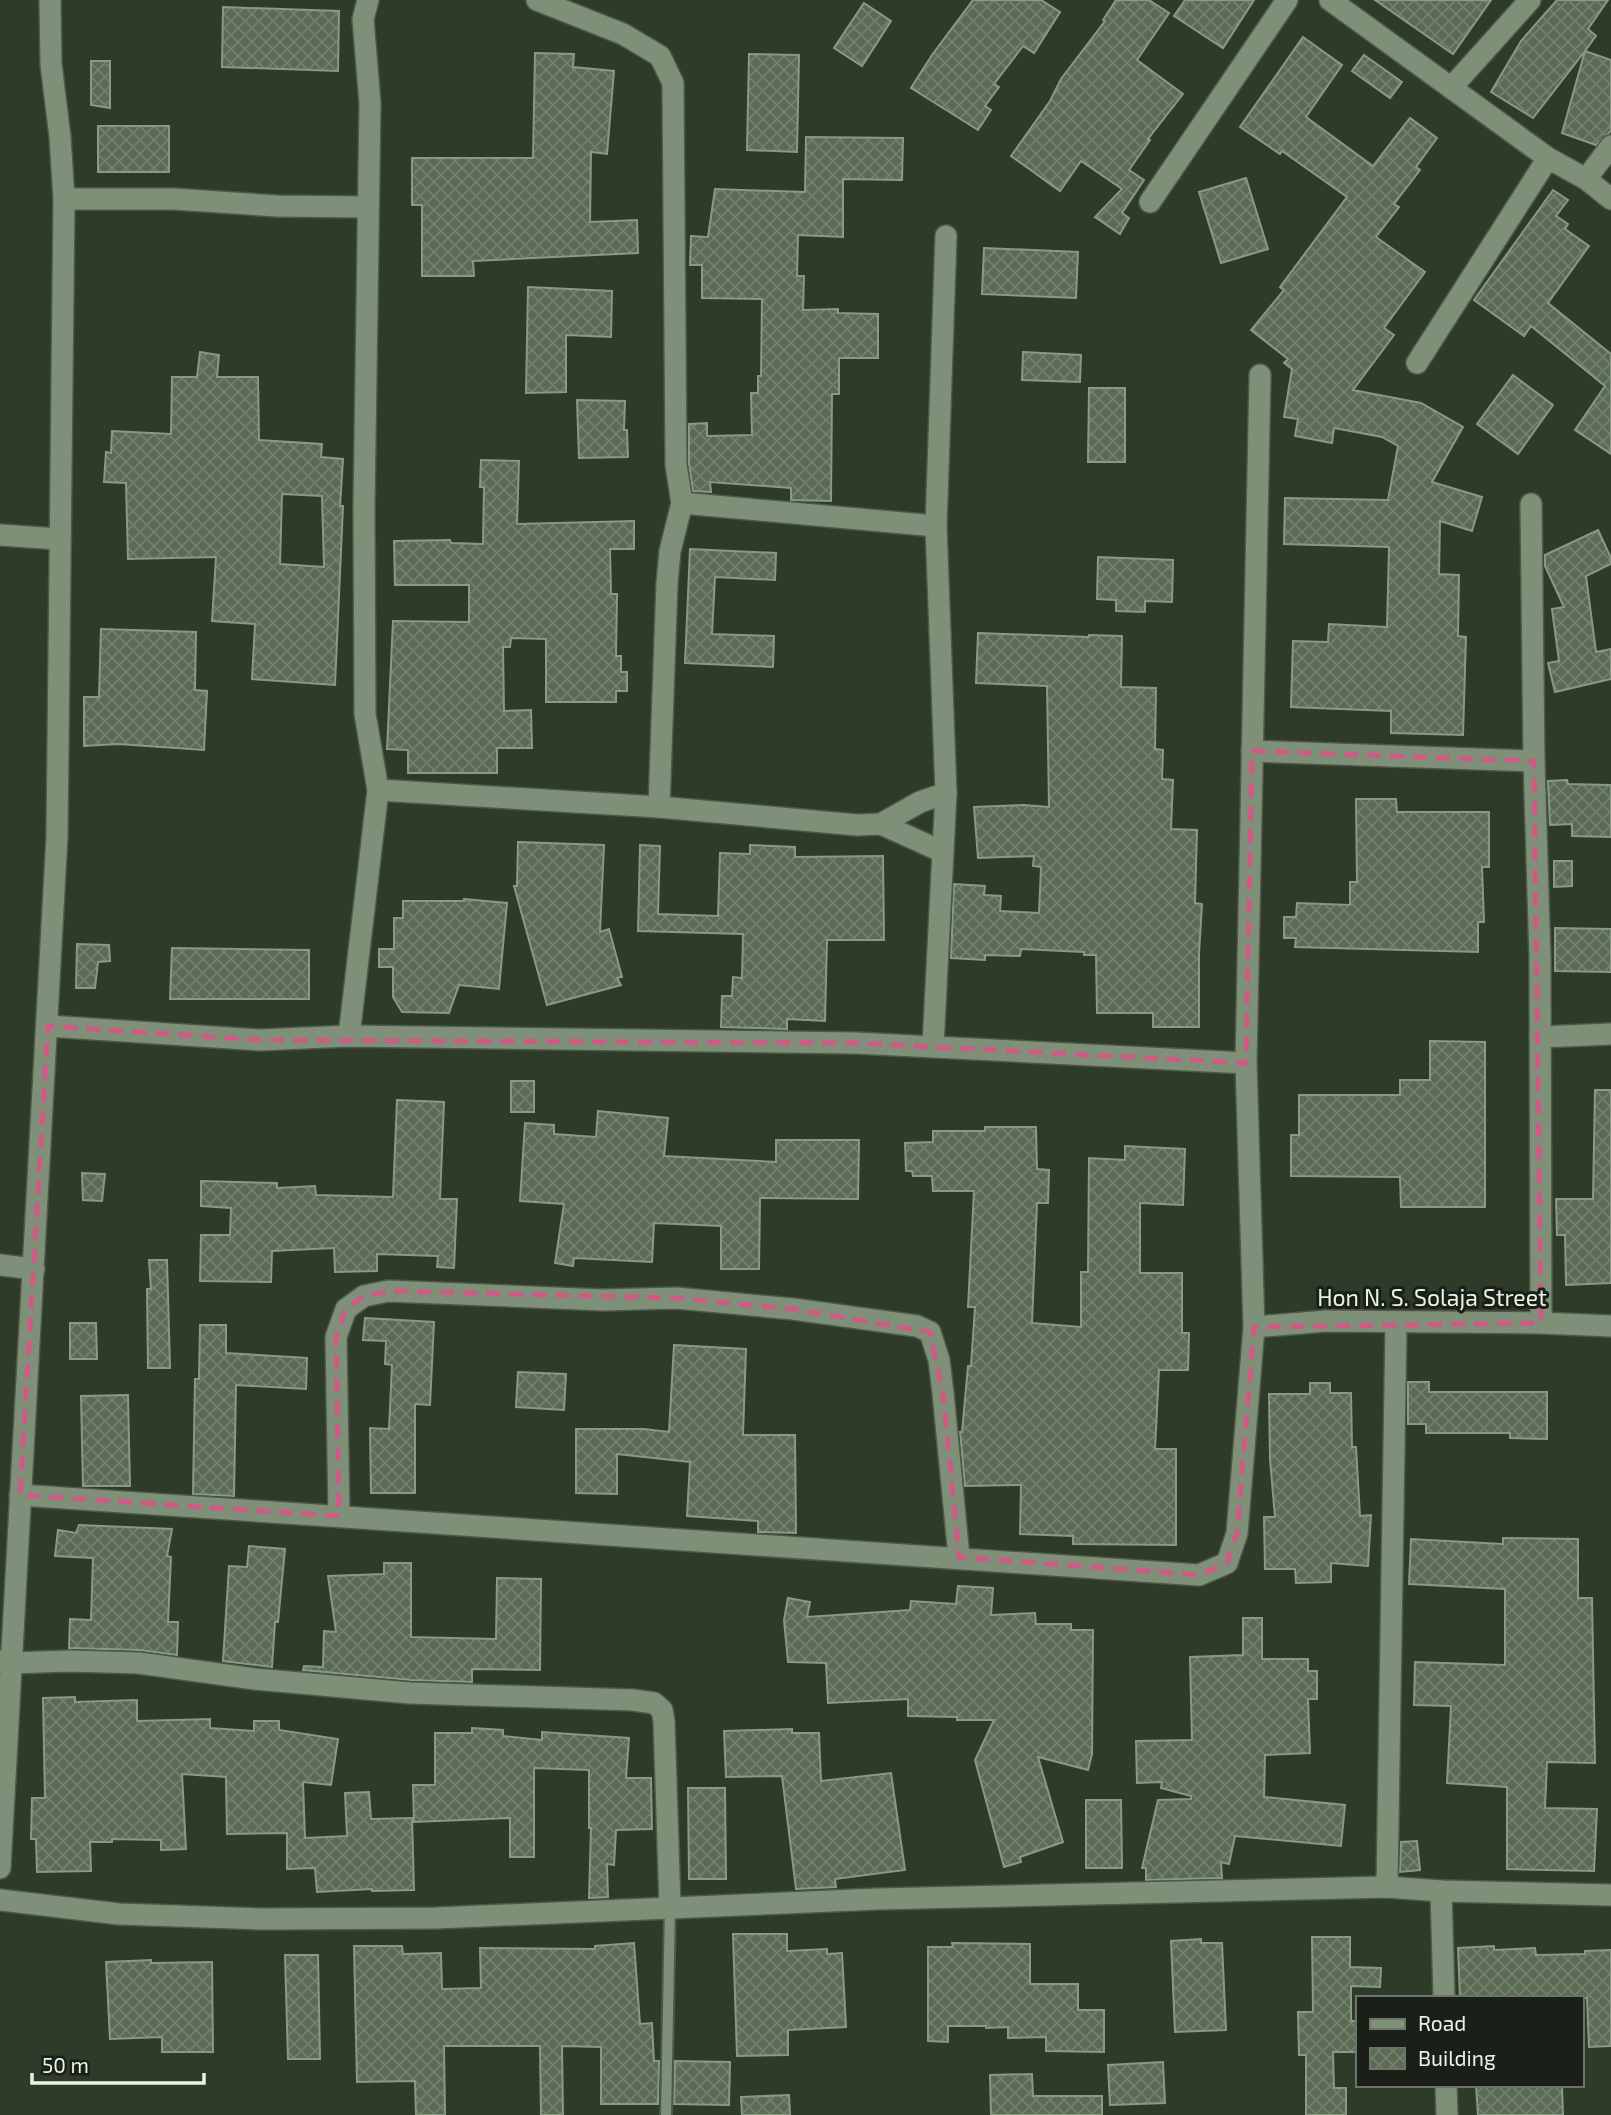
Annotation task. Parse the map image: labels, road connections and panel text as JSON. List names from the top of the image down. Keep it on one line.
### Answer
{"streets":{"street":["Hon N. S. Solaja Street"]},"legend":["Road","Building"],"scale_bar":"50 m"}
